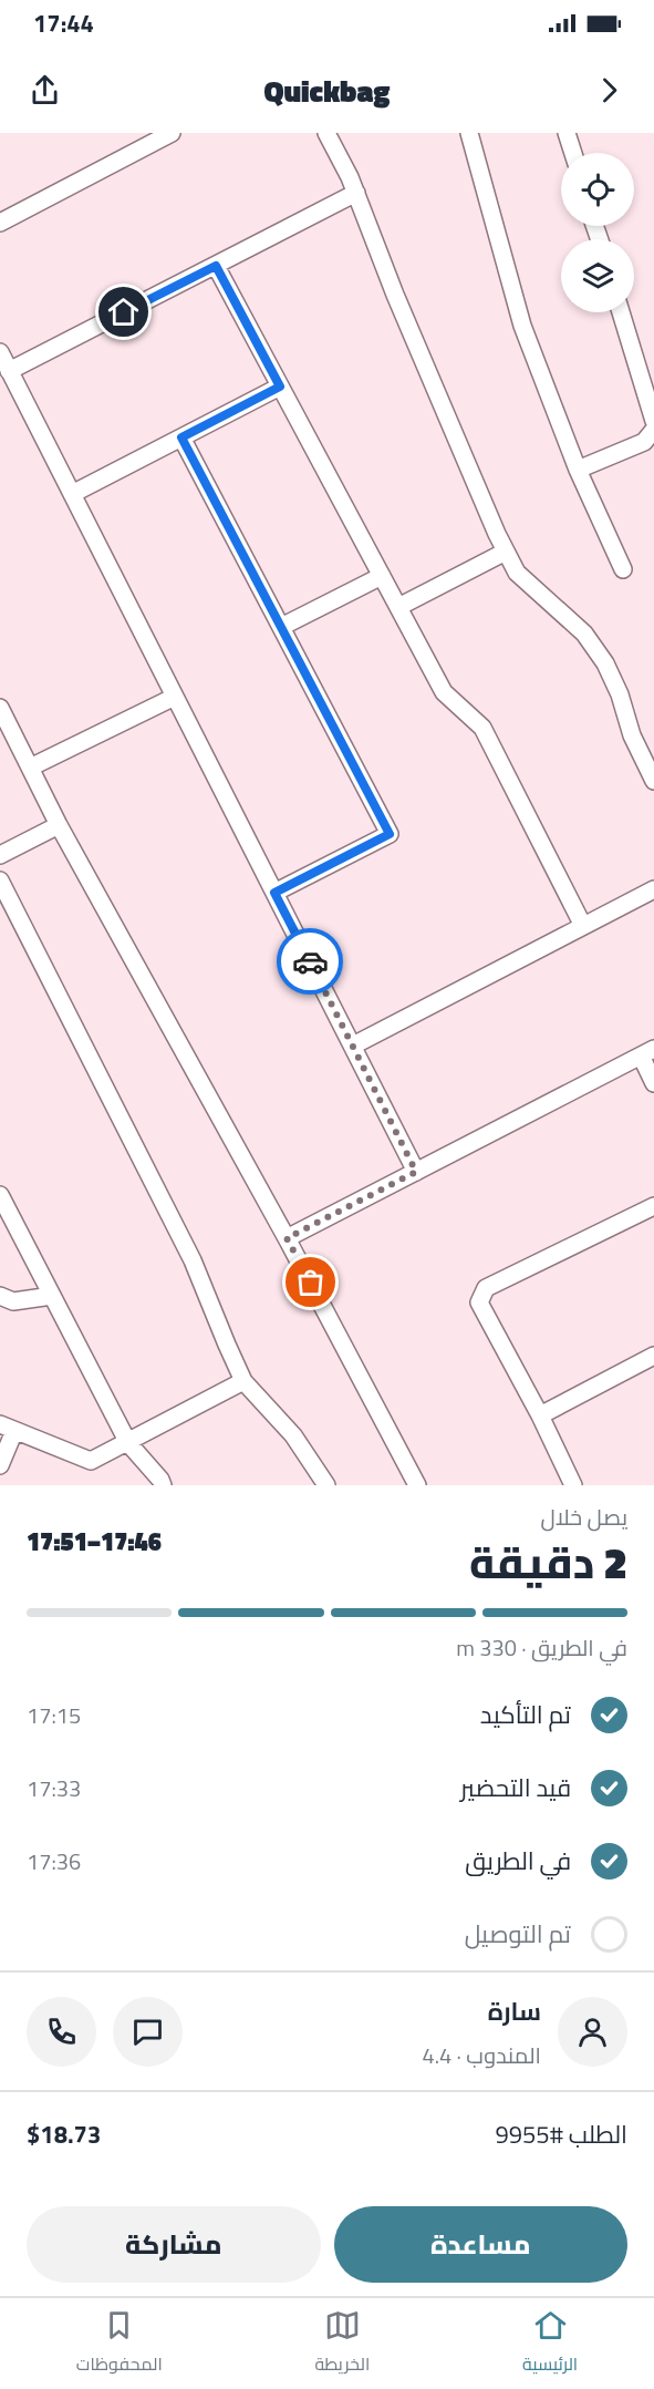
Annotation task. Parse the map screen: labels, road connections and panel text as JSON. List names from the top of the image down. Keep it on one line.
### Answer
{"page":{"status":"17:44","header":"Quickbag","heading":["2 دقيقة","يصل خلال","17:46–17:51"],"panel":["سارة","المندوب · 4.4","الطلب #9955","$18.73"],"bar":"في الطريق · 330 m","list":[["تم التأكيد","17:15"],["قيد التحضير","17:33"],["في الطريق","17:36"],"تم التوصيل"],"buttons":["مساعدة","مشاركة"],"tabs":["الرئيسية","الخريطة","المحفوظات"]}}
